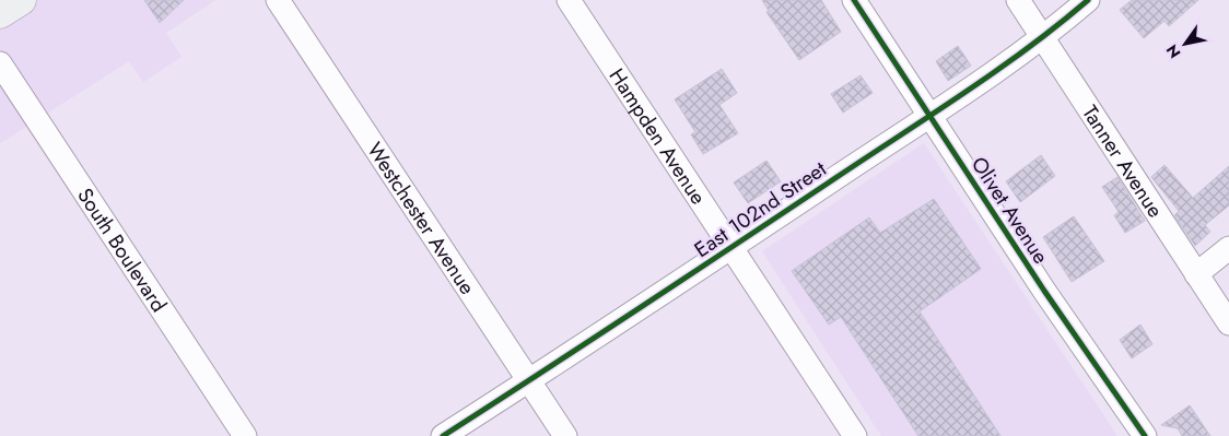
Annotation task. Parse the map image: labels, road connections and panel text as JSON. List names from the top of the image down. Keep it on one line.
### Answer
{"streets":{"street":["Hampden Avenue","Tanner Avenue","East 102nd Street","Olivet Avenue","Westchester Avenue","South Boulevard"]},"crossings":[["Hampden Avenue","East 102nd Street"],["Tanner Avenue","East 102nd Street"],["East 102nd Street","Olivet Avenue"],["East 102nd Street","Westchester Avenue"]],"north":"bottom left"}
